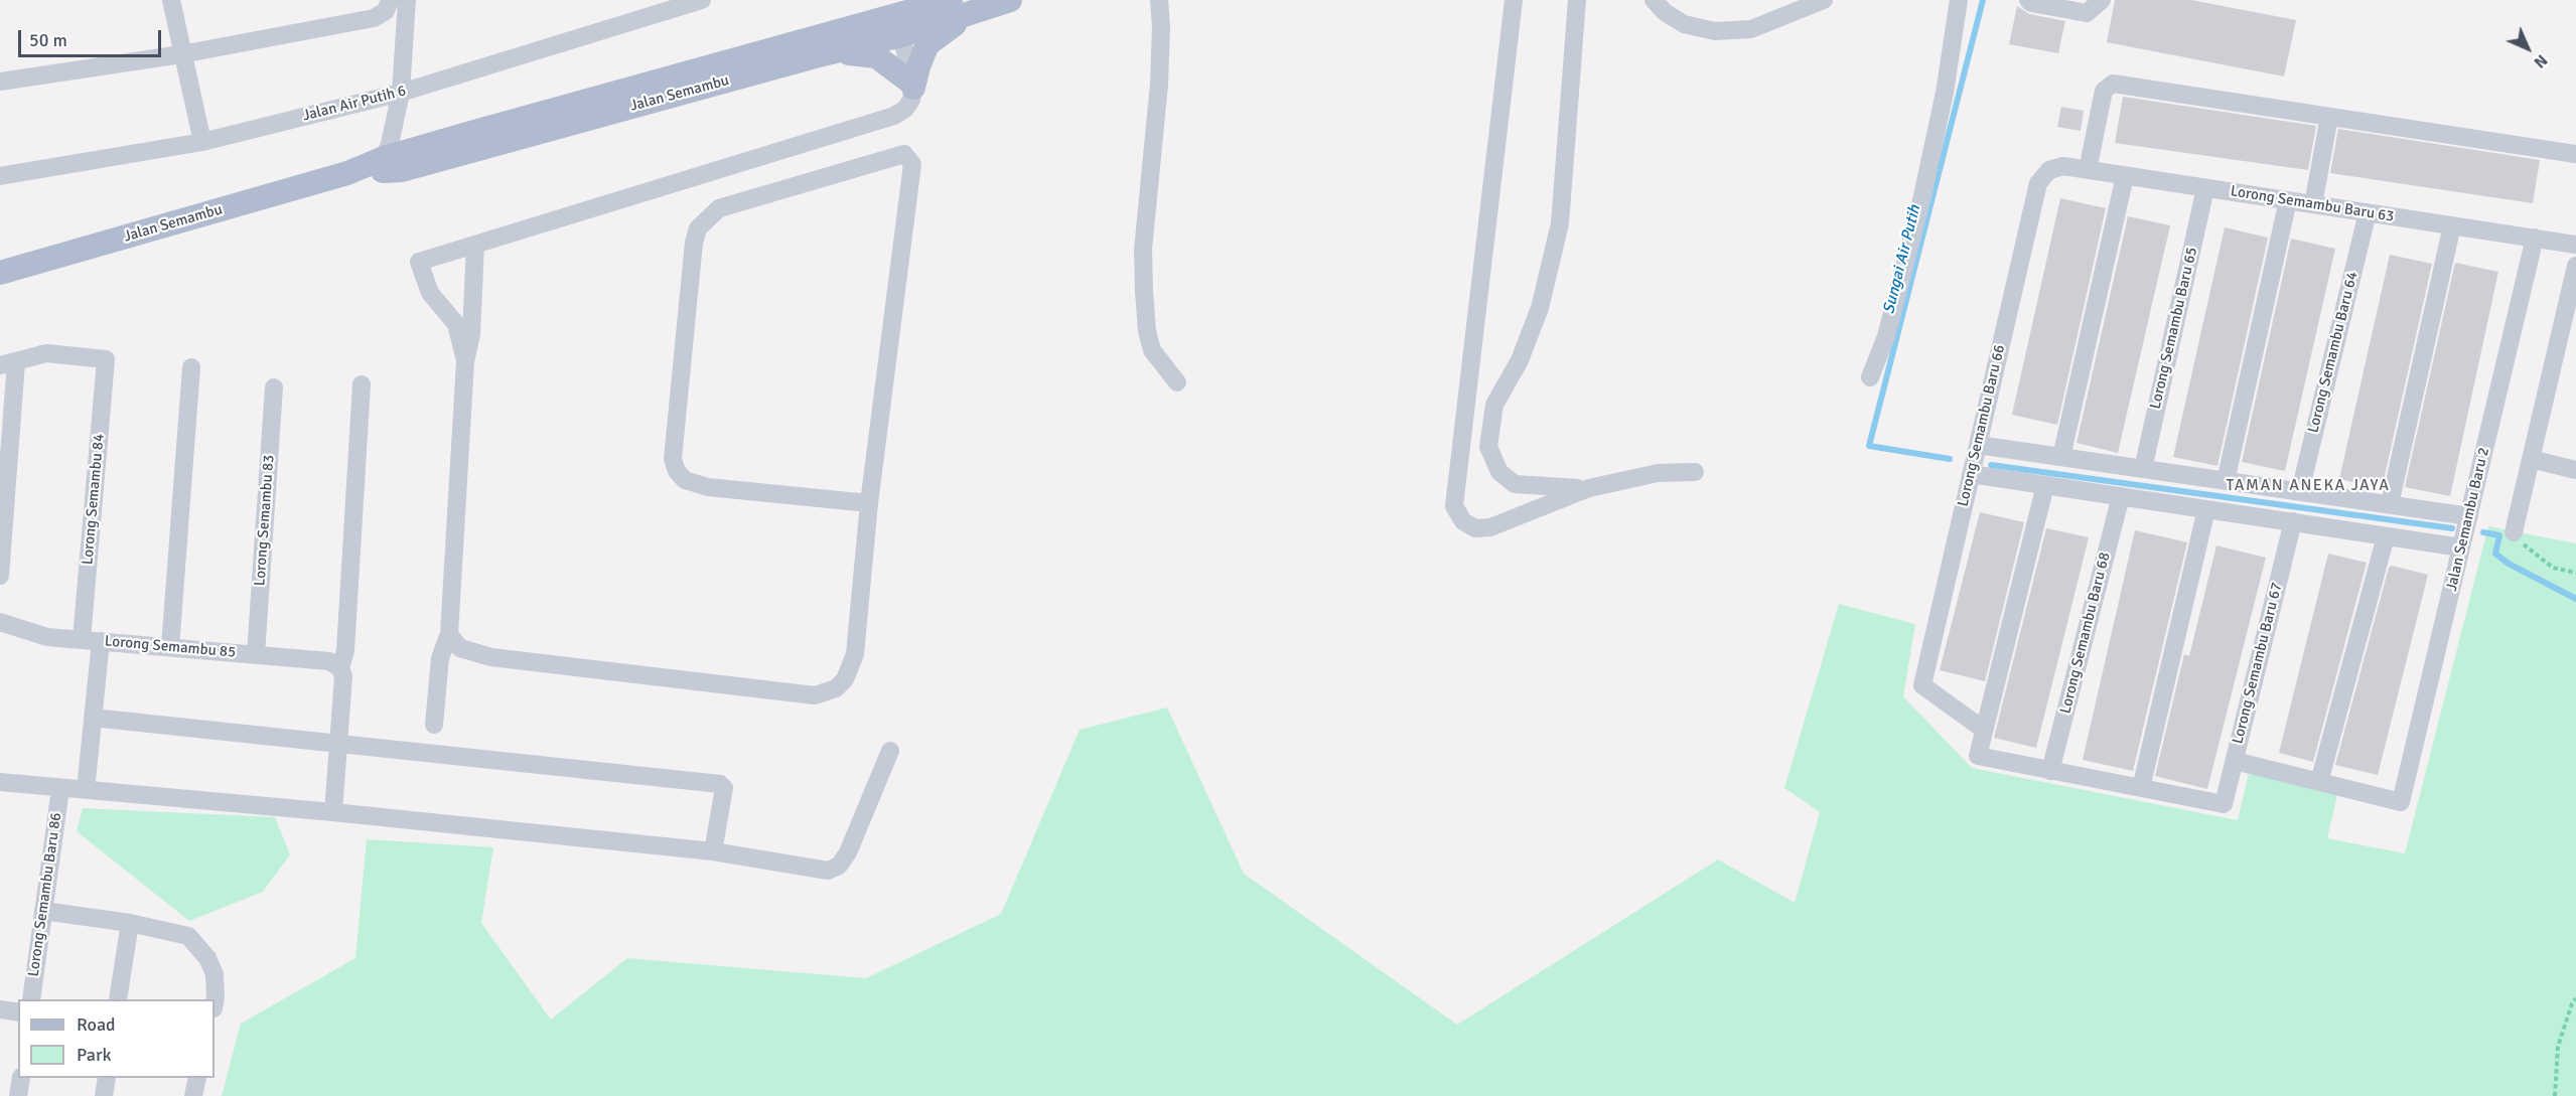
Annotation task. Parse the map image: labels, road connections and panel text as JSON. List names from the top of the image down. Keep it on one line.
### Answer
{"streets":{"main road":["Jalan Semambu"],"street":["Jalan Air Putih 6","Lorong Semambu Baru 63","Lorong Semambu Baru 65","Lorong Semambu Baru 64","Lorong Semambu Baru 66","Lorong Semambu 84","Jalan Semambu Baru 2","Lorong Semambu 83","Lorong Semambu Baru 68","Lorong Semambu 85","Lorong Semambu Baru 67","Lorong Semambu Baru 86"]},"crossings":[["Lorong Semambu Baru 63","Lorong Semambu Baru 65"],["Lorong Semambu Baru 63","Lorong Semambu Baru 64"],["Lorong Semambu Baru 63","Lorong Semambu Baru 66"],["Lorong Semambu Baru 63","Jalan Semambu Baru 2"],["Lorong Semambu 84","Lorong Semambu 85"],["Lorong Semambu 83","Lorong Semambu 85"]],"districts":["TAMAN ANEKA JAYA"],"water":["Sungai Air Putih"],"legend":["Road","Park"],"scale_bar":"50 m","north":"bottom right"}
